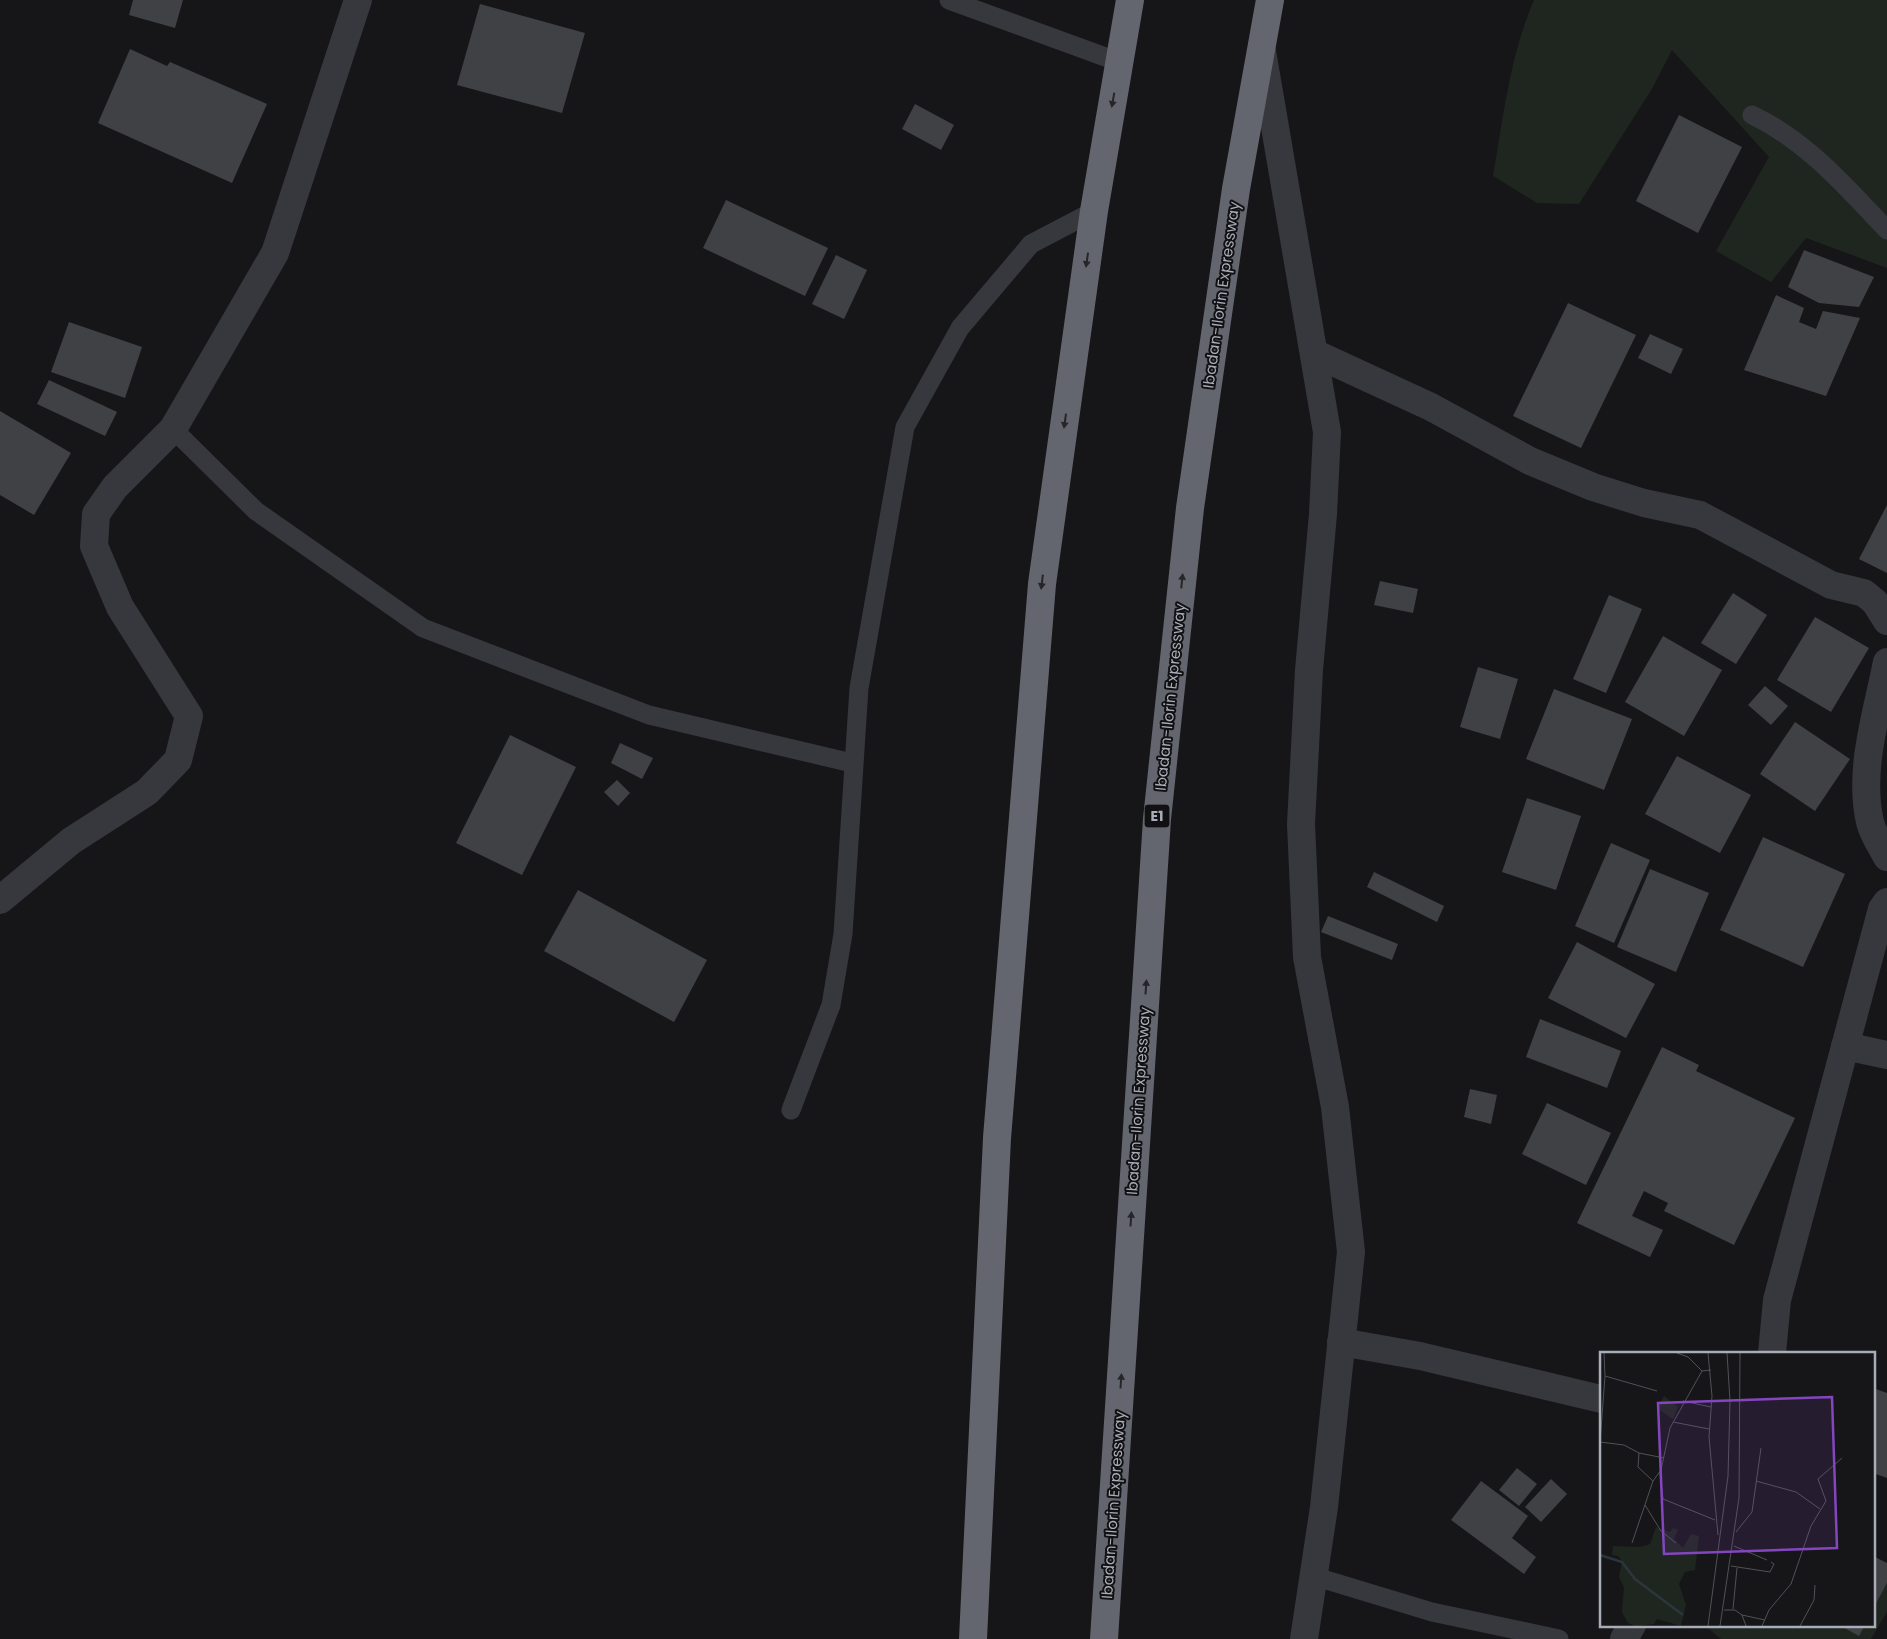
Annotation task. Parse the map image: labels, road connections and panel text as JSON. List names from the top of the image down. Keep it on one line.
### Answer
{"streets":{"highway":["Ibadan-Ilorin Expressway","E1"]}}
